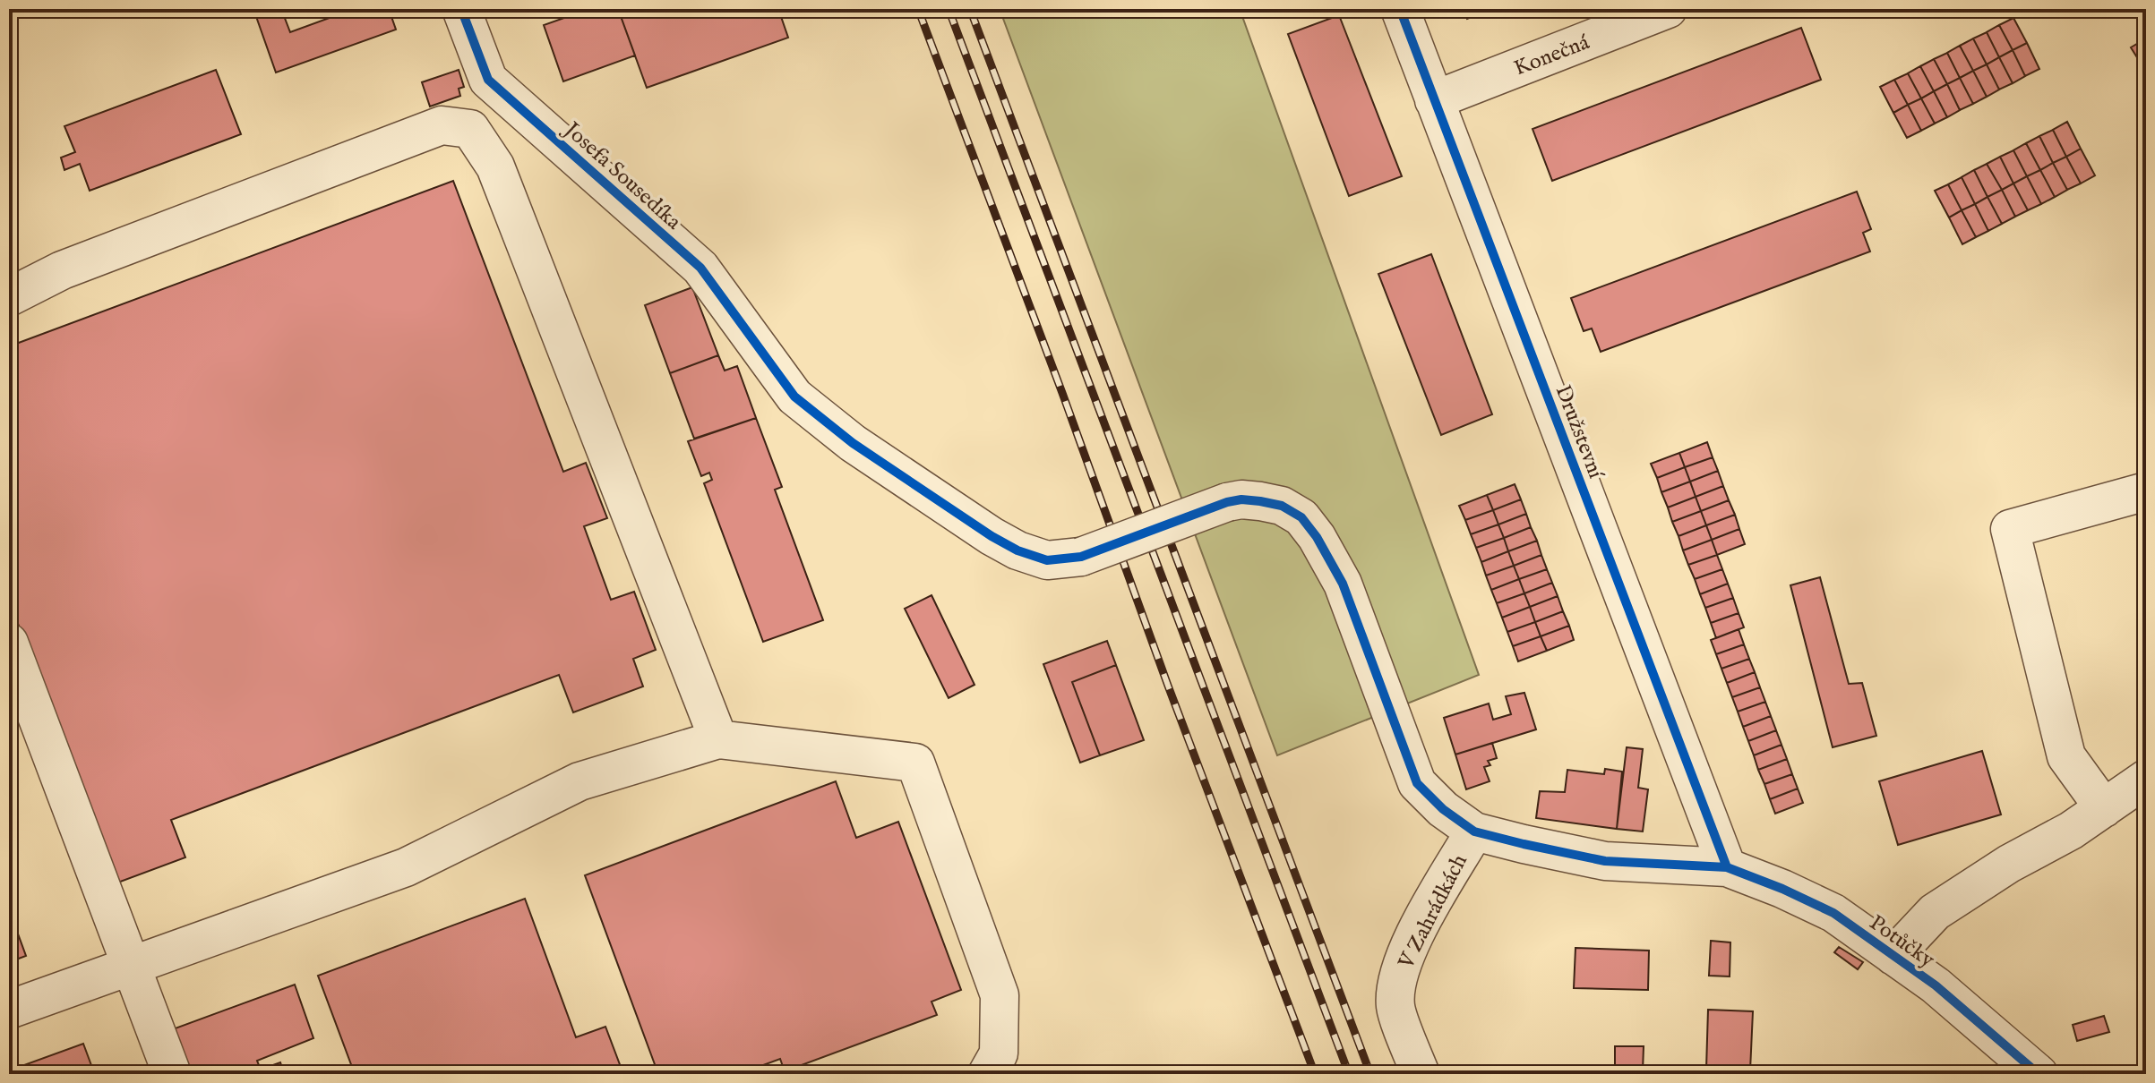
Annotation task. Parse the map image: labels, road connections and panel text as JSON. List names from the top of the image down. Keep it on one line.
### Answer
{"streets":{"street":["Konečná","Josefa Sousedíka","Družstevní","V Zahrádkách","Potůčky"]},"crossings":[["Konečná","Družstevní"],["Josefa Sousedíka","V Zahrádkách"],["Josefa Sousedíka","Potůčky"],["Družstevní","Potůčky"],["V Zahrádkách","Potůčky"]]}
